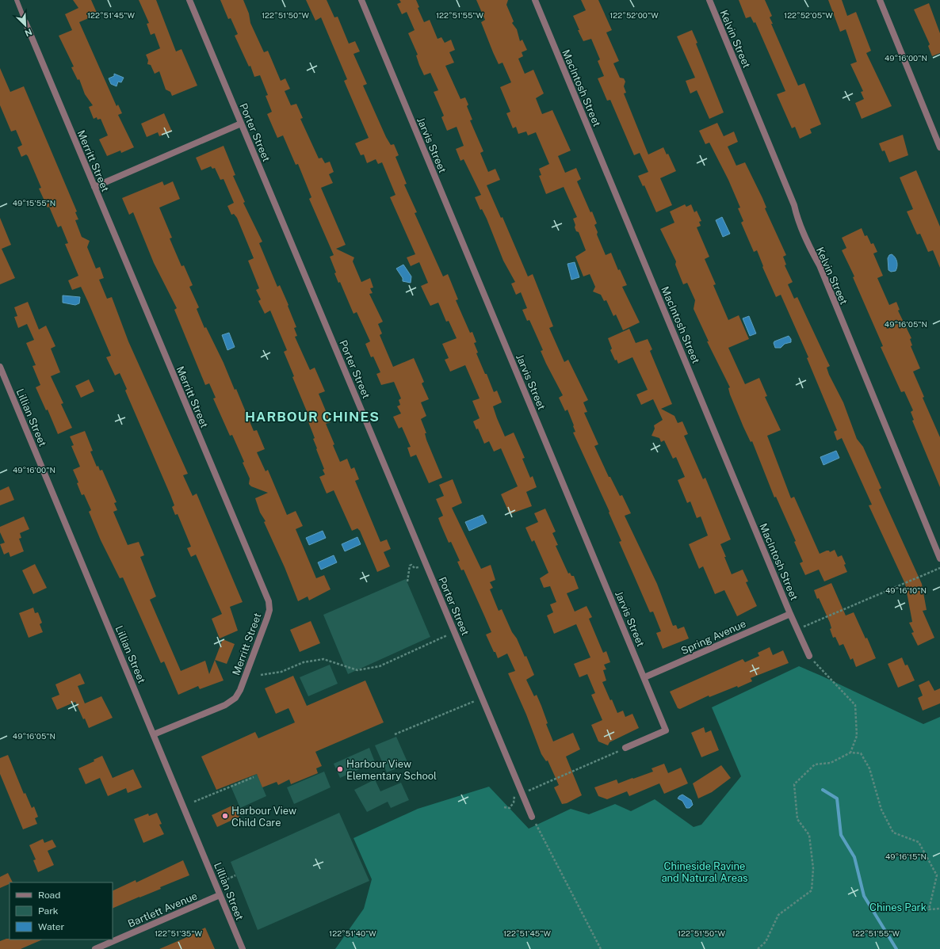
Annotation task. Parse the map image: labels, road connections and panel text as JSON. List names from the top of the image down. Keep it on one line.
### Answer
{"streets":{"street":["Kelvin Street","MacIntosh Street","Porter Street","Jarvis Street","Merritt Street","Lillian Street","Spring Avenue","Bartlett Avenue"]},"crossings":[["MacIntosh Street","Spring Avenue"],["Jarvis Street","Spring Avenue"],["Merritt Street","Lillian Street"],["Lillian Street","Bartlett Avenue"]],"districts":["HARBOUR CHINES"],"parks":["Chineside Ravine and Natural Areas","Chines Park"],"places":["Harbour View Elementary School","Harbour View Child Care"],"legend":["Road","Park","Water"],"north":"bottom right","coordinates":["122°51'45\"W","122°51'50\"W","122°51'55\"W","122°52'00\"W","122°52'05\"W","49°16'00\"N","49°15'55\"N","49°16'05\"N","49°16'10\"N","49°16'15\"N","122°51'35\"W","122°51'40\"W"]}
